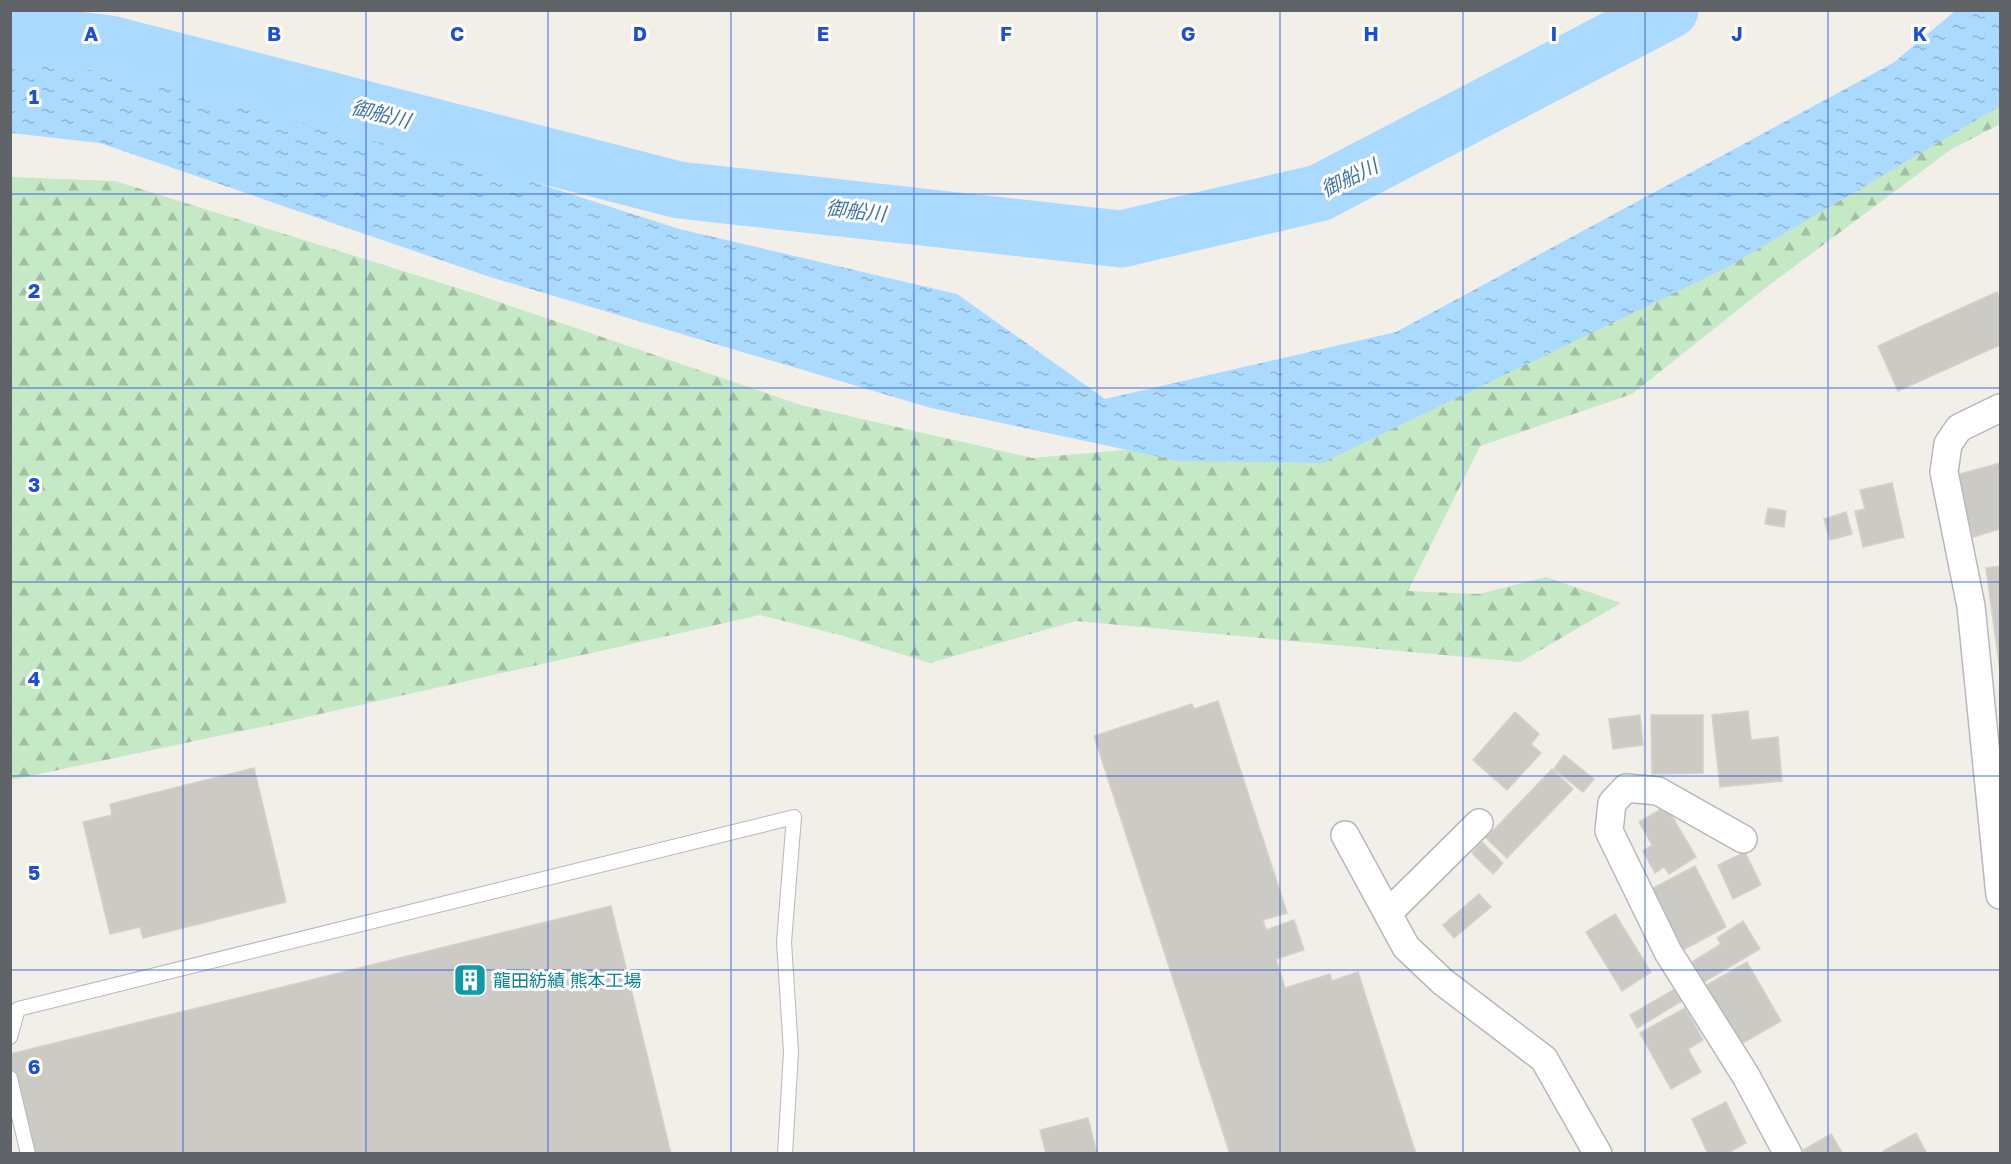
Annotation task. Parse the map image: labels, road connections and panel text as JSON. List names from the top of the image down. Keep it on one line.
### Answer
{"water":["御船川"],"places":{"building":["龍田紡績 熊本工場"]},"grid":{"columns":["A","B","C","D","E","F","G","H","I","J","K"],"rows":["1","2","3","4","5","6"]}}
